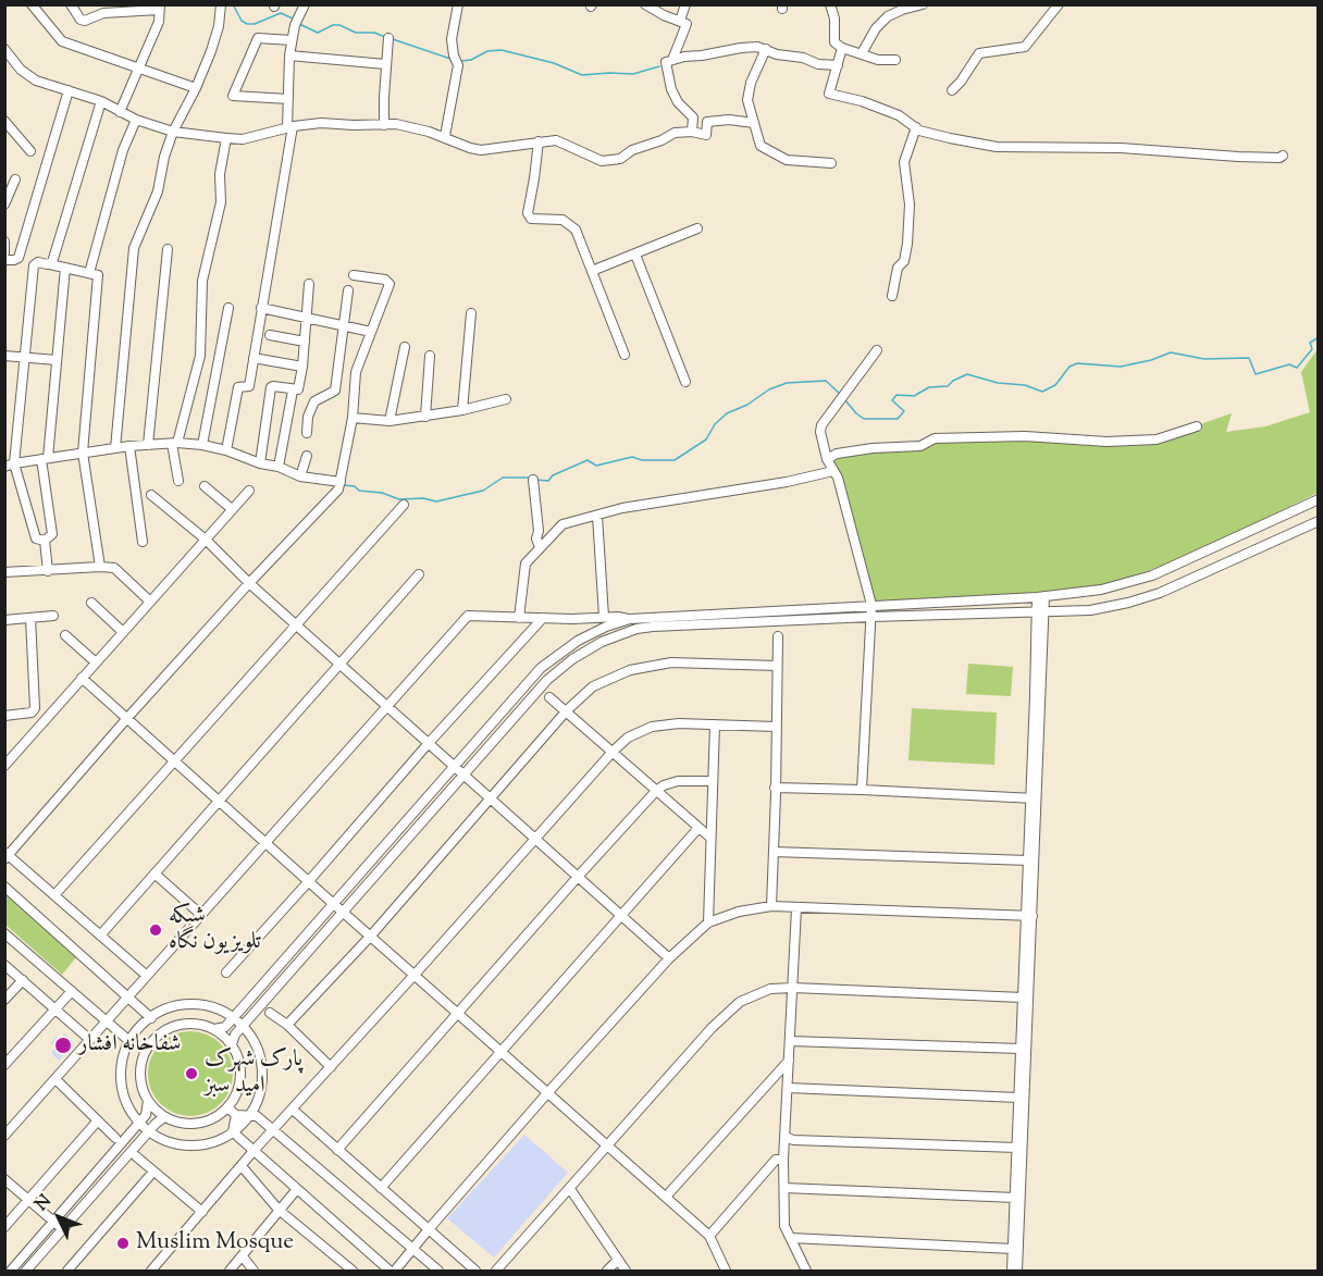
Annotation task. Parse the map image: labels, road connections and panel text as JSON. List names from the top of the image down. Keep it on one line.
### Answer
{"places":["شبکه تلویزیون نگاه","شفاخانه افشار","پارک شهرک امید سبز","Muslim Mosque"],"north":"top left"}
